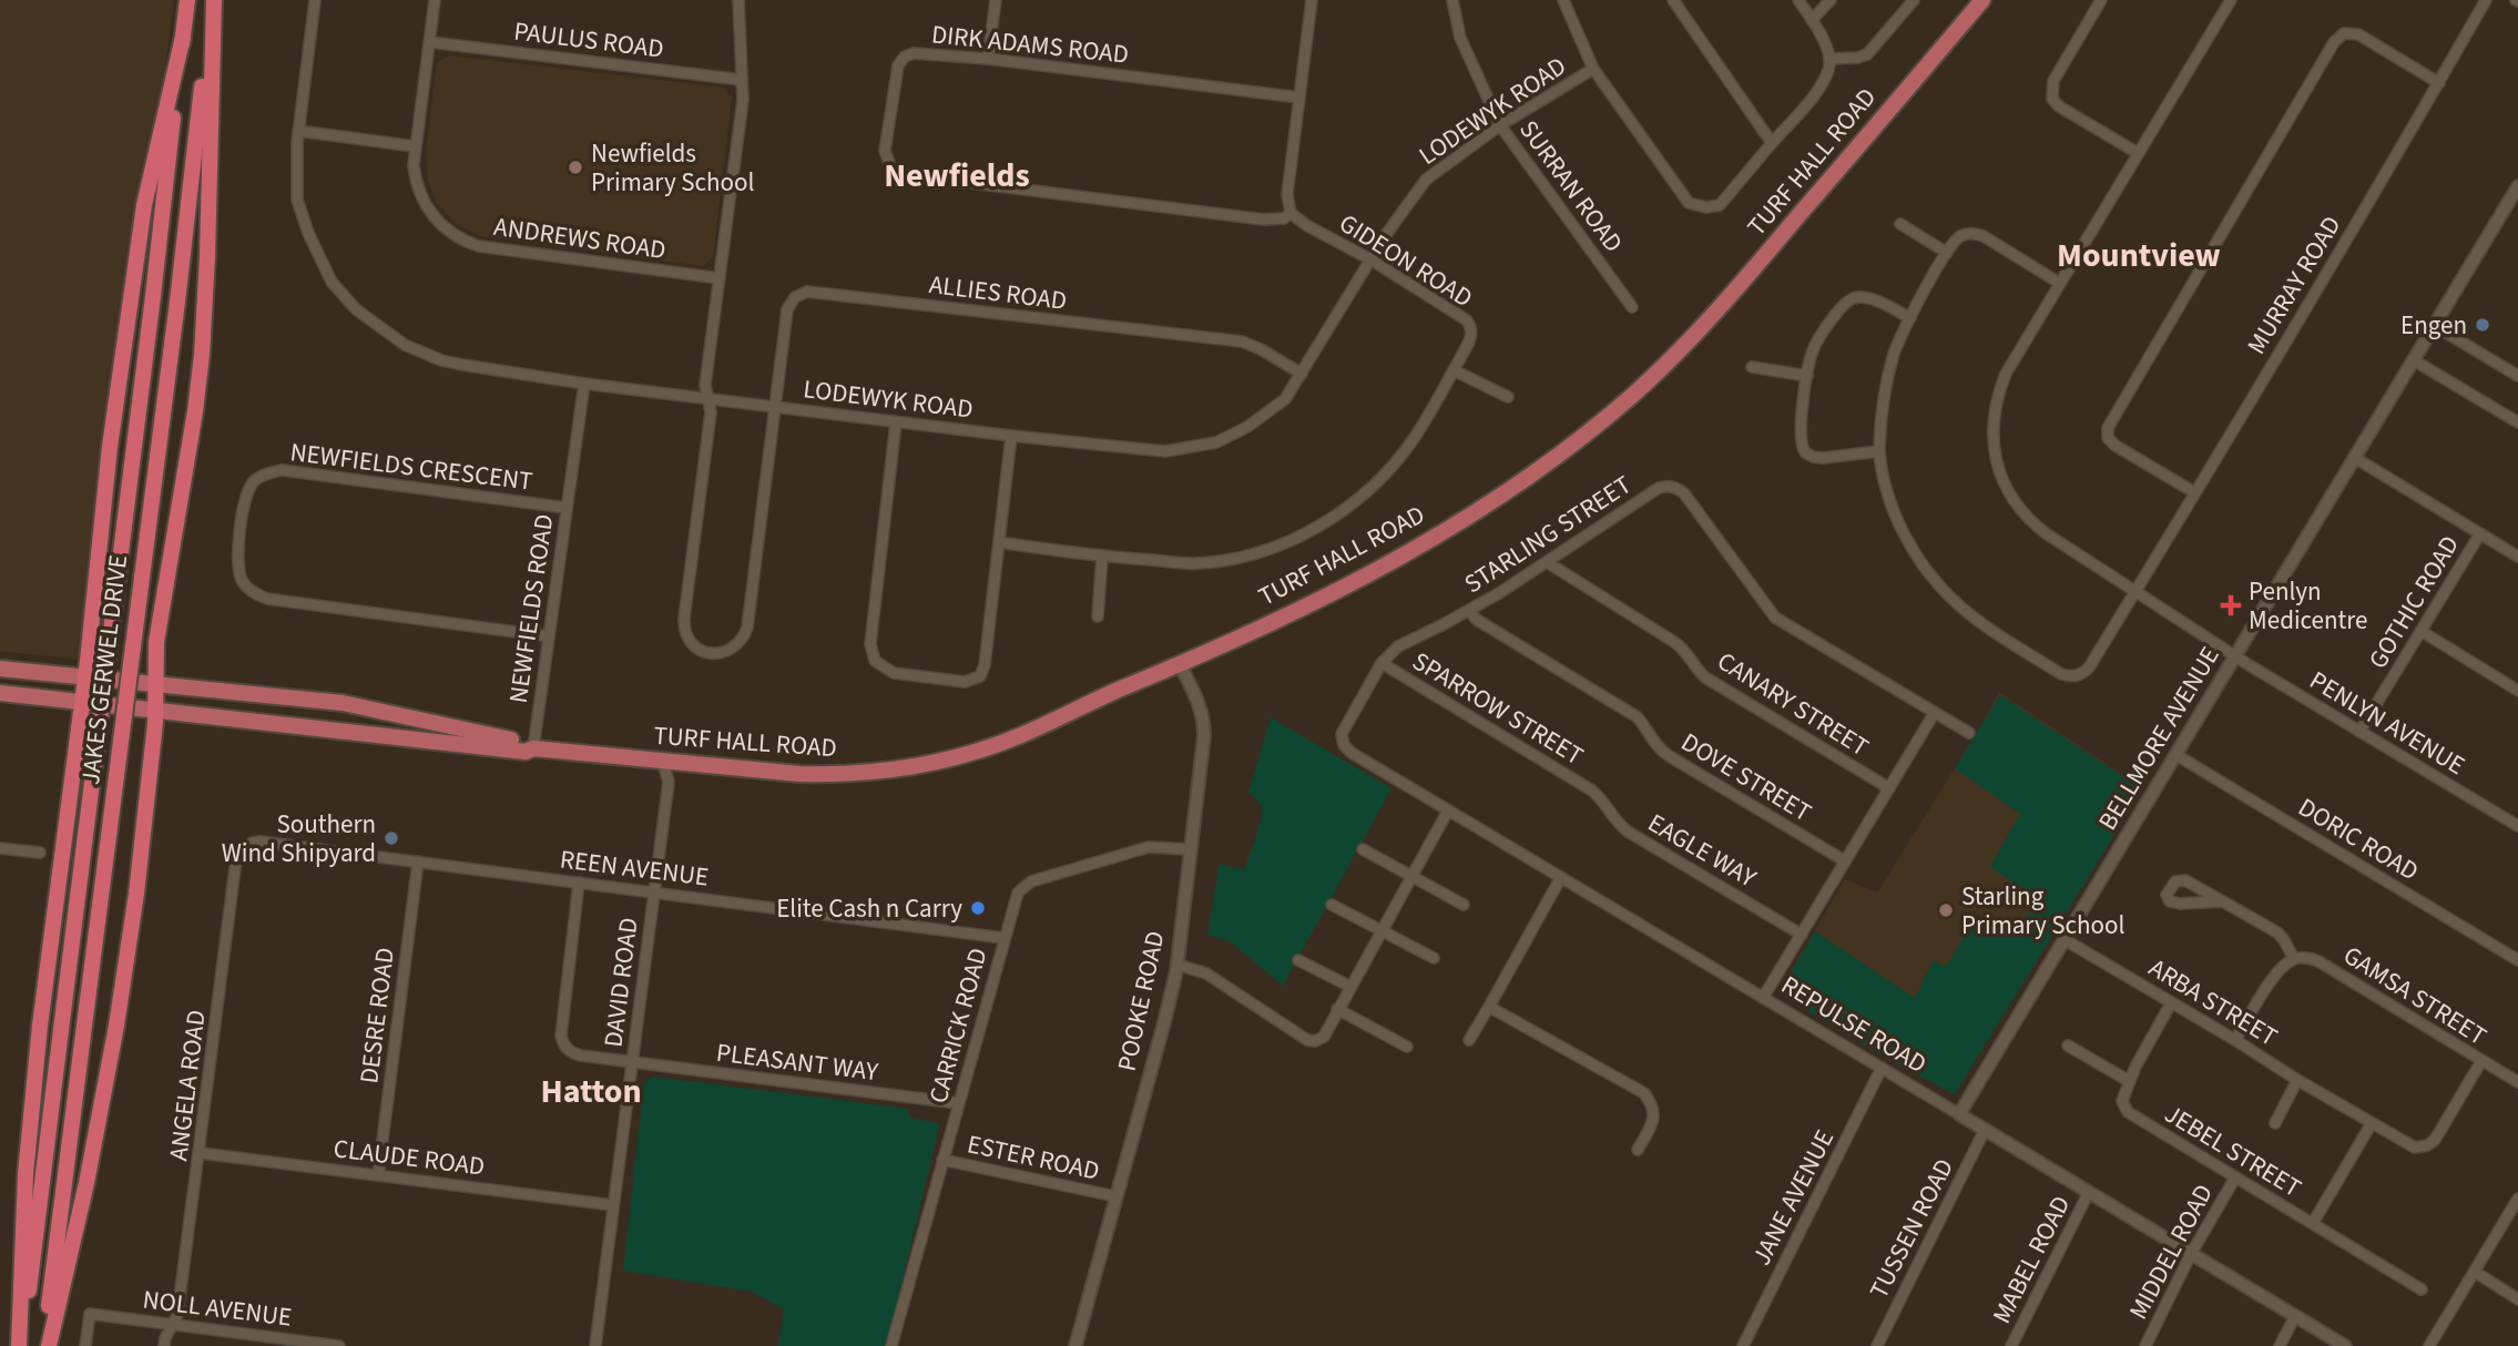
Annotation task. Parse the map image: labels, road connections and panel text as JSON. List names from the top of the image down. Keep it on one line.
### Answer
{"streets":{"highway":["JAKES GERWEL DRIVE"],"main road":["TURF HALL ROAD"],"street":["PAULUS ROAD","DIRK ADAMS ROAD","LODEWYK ROAD","SURRAN ROAD","ANDREWS ROAD","GIDEON ROAD","MURRAY ROAD","ALLIES ROAD","NEWFIELDS CRESCENT","STARLING STREET","GOTHIC ROAD","NEWFIELDS ROAD","CANARY STREET","SPARROW STREET","PENLYN AVENUE","BELLMORE AVENUE","DOVE STREET","DORIC ROAD","EAGLE WAY","REEN AVENUE","DAVID ROAD","GAMSA STREET","POOKE ROAD","ARBA STREET","DESRE ROAD","REPULSE ROAD","CARRICK ROAD","PLEASANT WAY","ANGELA ROAD","JEBEL STREET","CLAUDE ROAD","ESTER ROAD","JANE AVENUE","TUSSEN ROAD","MIDDEL ROAD","MABEL ROAD","NOLL AVENUE"]},"crossings":[["PAULUS ROAD","ANDREWS ROAD"],["PAULUS ROAD","ALLIES ROAD"],["DIRK ADAMS ROAD","GIDEON ROAD"],["LODEWYK ROAD","SURRAN ROAD"],["LODEWYK ROAD","GIDEON ROAD"],["LODEWYK ROAD","ALLIES ROAD"],["LODEWYK ROAD","NEWFIELDS ROAD"],["TURF HALL ROAD","NEWFIELDS ROAD"],["TURF HALL ROAD","DAVID ROAD"],["TURF HALL ROAD","POOKE ROAD"],["ANDREWS ROAD","ALLIES ROAD"],["MURRAY ROAD","PENLYN AVENUE"],["NEWFIELDS CRESCENT","NEWFIELDS ROAD"],["STARLING STREET","CANARY STREET"],["STARLING STREET","SPARROW STREET"],["STARLING STREET","DOVE STREET"],["STARLING STREET","REPULSE ROAD"],["GOTHIC ROAD","PENLYN AVENUE"],["SPARROW STREET","EAGLE WAY"],["PENLYN AVENUE","BELLMORE AVENUE"],["BELLMORE AVENUE","DORIC ROAD"],["BELLMORE AVENUE","ARBA STREET"],["BELLMORE AVENUE","REPULSE ROAD"],["REEN AVENUE","DAVID ROAD"],["REEN AVENUE","DESRE ROAD"],["REEN AVENUE","CARRICK ROAD"],["REEN AVENUE","PLEASANT WAY"],["REEN AVENUE","ANGELA ROAD"],["DAVID ROAD","PLEASANT WAY"],["DAVID ROAD","CLAUDE ROAD"],["GAMSA STREET","ARBA STREET"],["POOKE ROAD","CARRICK ROAD"],["POOKE ROAD","ESTER ROAD"],["DESRE ROAD","CLAUDE ROAD"],["REPULSE ROAD","JANE AVENUE"],["REPULSE ROAD","TUSSEN ROAD"],["REPULSE ROAD","MIDDEL ROAD"],["REPULSE ROAD","MABEL ROAD"],["CARRICK ROAD","PLEASANT WAY"],["CARRICK ROAD","ESTER ROAD"],["ANGELA ROAD","CLAUDE ROAD"],["ANGELA ROAD","NOLL AVENUE"],["JEBEL STREET","MIDDEL ROAD"]],"districts":["Newfields","Mountview","Hatton"],"places":{"other":["Newfields Primary School","Engen","Southern Wind Shipyard","Elite Cash n Carry","Starling Primary School"],"health":["Penlyn Medicentre"]}}
